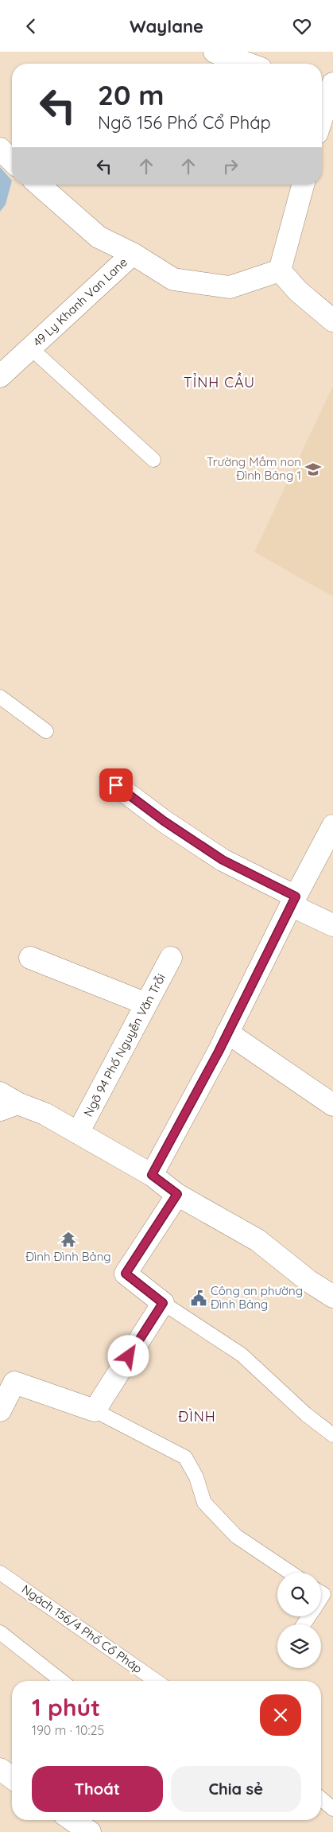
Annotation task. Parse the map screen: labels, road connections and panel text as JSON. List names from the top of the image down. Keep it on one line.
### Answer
{"streets":{"street":["49 Ly Khanh Van Lane","Ngõ 94 Phố Nguyễn Văn Trỗi"],"lane":["Ngách 156/4 Phố Cổ Pháp"]},"districts":["TỈNH CẦU","ĐÌNH"],"places":{"school or university":["Trường Mầm non Đình Bảng 1"],"temple":["Đình Đình Bảng"],"public building":["Công an phường Đình Bảng"]},"page":{"header":"Waylane","turn":["20 m","Ngõ 156 Phố Cổ Pháp"],"heading":["1 phút","190 m · 10:25"],"buttons":["Thoát","Chia sẻ"]}}
